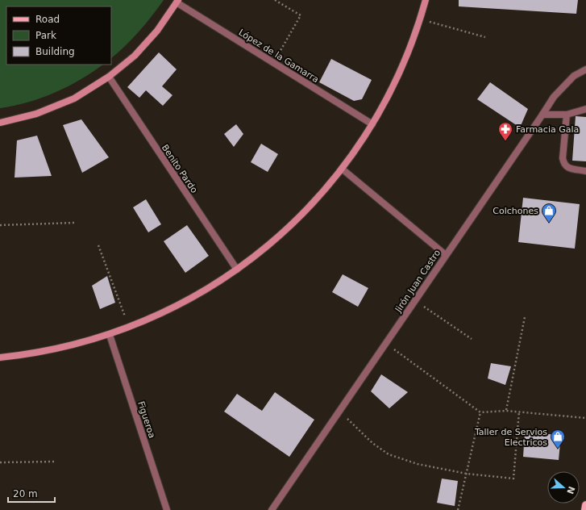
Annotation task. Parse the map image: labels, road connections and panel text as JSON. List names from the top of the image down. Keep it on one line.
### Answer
{"streets":{"street":["López de la Gamarra","Benito Pardo","Jirón Juan Castro","Figueroa"]},"places":{"pharmacy":["Farmacia Gala"],"shop":["Colchones","Taller de Servios Electricos"]},"legend":["Road","Park","Building"],"scale_bar":"20 m","north":"right"}
